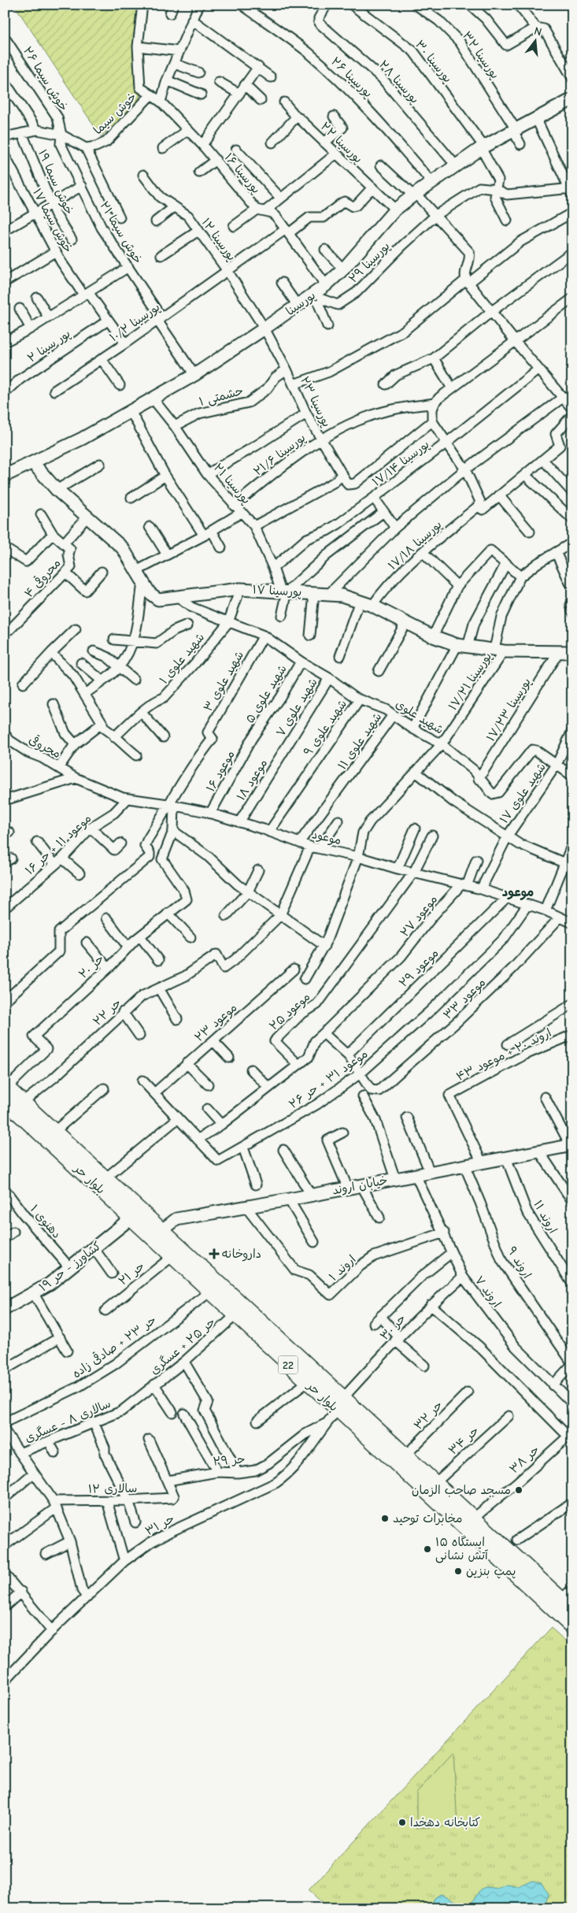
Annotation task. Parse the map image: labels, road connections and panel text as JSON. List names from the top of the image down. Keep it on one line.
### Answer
{"streets":{"main road":["بلوار حر","22"],"street":["پورسینا ۳۲","پورسینا ۳۰","پورسینا ۲۶","خوش سیما ۲۶","پورسینا ۲۸","خوش سیما","پورسینا ۲۲","پورسینا ۱۶","خوش سیما ۱۹","خوش سیما ۱۷","خوش سیما ۲۱","پورسینا ۱۲","پورسینا ۲۹","پورسینا","پورسینا ۱۰/۲","پور سینا ۲","حشمتی ۱","پورسینا ۲۳","پورسینا ۲۱/۶","پورسینا ۱۷/۱۴","پورسینا ۲۱","پورسینا ۱۷/۱۸","محروقی ۴","پورسینا ۱۷","شهید علوی ۱","شهید علوی ۳","پورسینا ۱۷/۲۱","شهید علوی ۵","شهید علوی ۷","پورسینا ۱۷/۲۳","شهید علوی","شهید علوی ۹","شهید علوی ۱۱","محروقی","موعود ۱۶","موعود ۱۸","شهید علوی ۱۷","موعود","موعود ۱۱ + حر ۱۶","موعود ۲۷","حر ۲۰","موعود ۲۹","موعود ۳۳","موعود ۲۵","حر ۲۲","موعود ۲۳","اروند ۲۰ + موعود ۴۳","موعود ۳۱ + حر ۲۶","خیابان اروند","اروند ۱۱","دهنوی ۱","اروند ۹","کشاورز - حر ۱۹","اروند ۱","حر ۲۱","اروند ۷","حر ۳۰","حر ۲۵ + عسگری","حر ۲۳ + صادقی زاده","حر ۳۲","سالاری ۸ - عسگری","حر ۳۴","حر ۳۸","حر ۲۹","سالاری ۱۲","حر ۳۱"]},"crossings":[["پورسینا ۳۲","پورسینا"],["پورسینا ۳۰","پورسینا"],["پورسینا ۲۶","پورسینا"],["خوش سیما ۲۶","خوش سیما ۲۱"],["پورسینا ۲۸","پورسینا"],["خوش سیما","پورسینا ۱۶"],["پورسینا ۲۲","پورسینا"],["پورسینا ۲۲","پورسینا ۱۰/۲"],["پورسینا ۱۶","پورسینا"],["پورسینا ۱۶","پورسینا ۱۰/۲"],["خوش سیما ۱۷","پورسینا ۱۰/۲"],["خوش سیما ۱۷","پور سینا ۲"],["خوش سیما ۲۱","پورسینا"],["خوش سیما ۲۱","پورسینا ۱۰/۲"],["پورسینا ۱۲","پورسینا"],["پورسینا ۱۲","پورسینا ۱۰/۲"],["پورسینا ۱۲","پورسینا ۲۳"],["پورسینا ۲۹","پورسینا"],["پورسینا","پورسینا ۲۳"],["پورسینا","پورسینا ۲۱"],["پورسینا","پورسینا ۱۷"],["حشمتی ۱","پورسینا ۲۳"],["حشمتی ۱","پورسینا ۲۱"],["پورسینا ۲۳","پورسینا ۲۱/۶"],["پورسینا ۲۱/۶","پورسینا ۲۱"],["پورسینا ۱۷/۱۴","پورسینا ۲۱"],["پورسینا ۲۱","پورسینا ۱۷"],["پورسینا ۱۷/۱۸","پورسینا ۱۷"],["پورسینا ۱۷","شهید علوی ۱"],["پورسینا ۱۷","پورسینا ۱۷/۲۱"],["پورسینا ۱۷","پورسینا ۱۷/۲۳"],["پورسینا ۱۷","شهید علوی"],["شهید علوی ۱","شهید علوی"],["شهید علوی ۳","شهید علوی"],["شهید علوی ۳","موعود"],["پورسینا ۱۷/۲۱","شهید علوی"],["پورسینا ۱۷/۲۱","موعود"],["شهید علوی ۵","شهید علوی"],["شهید علوی ۵","موعود ۱۶"],["شهید علوی ۷","شهید علوی"],["شهید علوی ۷","موعود ۱۸"],["پورسینا ۱۷/۲۳","شهید علوی"],["شهید علوی","شهید علوی ۹"],["شهید علوی","شهید علوی ۱۱"],["شهید علوی","شهید علوی ۱۷"],["شهید علوی ۹","موعود"],["شهید علوی ۱۱","موعود"],["محروقی","موعود"],["موعود ۱۶","موعود"],["موعود ۱۸","موعود"],["شهید علوی ۱۷","موعود"],["موعود","موعود ۱۱ + حر ۱۶"],["موعود","موعود ۲۷"],["موعود","موعود ۲۹"],["موعود","موعود ۳۳"],["موعود","موعود ۲۵"],["موعود","موعود ۳۱ + حر ۲۶"],["حر ۲۰","بلوار حر"],["موعود ۳۳","موعود ۳۱ + حر ۲۶"],["حر ۲۲","بلوار حر"],["موعود ۲۳","موعود ۳۱ + حر ۲۶"],["اروند ۲۰ + موعود ۴۳","خیابان اروند"],["بلوار حر","خیابان اروند"],["بلوار حر","کشاورز - حر ۱۹"],["بلوار حر","حر ۲۱"],["بلوار حر","حر ۳۰"],["بلوار حر","حر ۲۵ + عسگری"],["بلوار حر","حر ۲۳ + صادقی زاده"],["بلوار حر","حر ۳۲"],["بلوار حر","حر ۳۴"],["بلوار حر","حر ۳۸"],["بلوار حر","حر ۳۱"],["خیابان اروند","اروند ۱۱"],["خیابان اروند","اروند ۹"],["خیابان اروند","اروند ۱"],["خیابان اروند","اروند ۷"],["دهنوی ۱","کشاورز - حر ۱۹"],["اروند ۱","اروند ۷"],["اروند ۷","حر ۳۰"],["حر ۳۰","حر ۳۱"],["حر ۲۵ + عسگری","سالاری ۸ - عسگری"],["حر ۲۹","سالاری ۱۲"],["حر ۲۹","حر ۳۱"]],"districts":["موعود"],"places":{"health":["داروخانه"],"other":["مسجد صاحب الزمان","مخابرات توحید","ایستگاه ۱۵ آتش نشانی","پمپ بنزین","کتابخانه دهخدا"]},"north":"top"}
